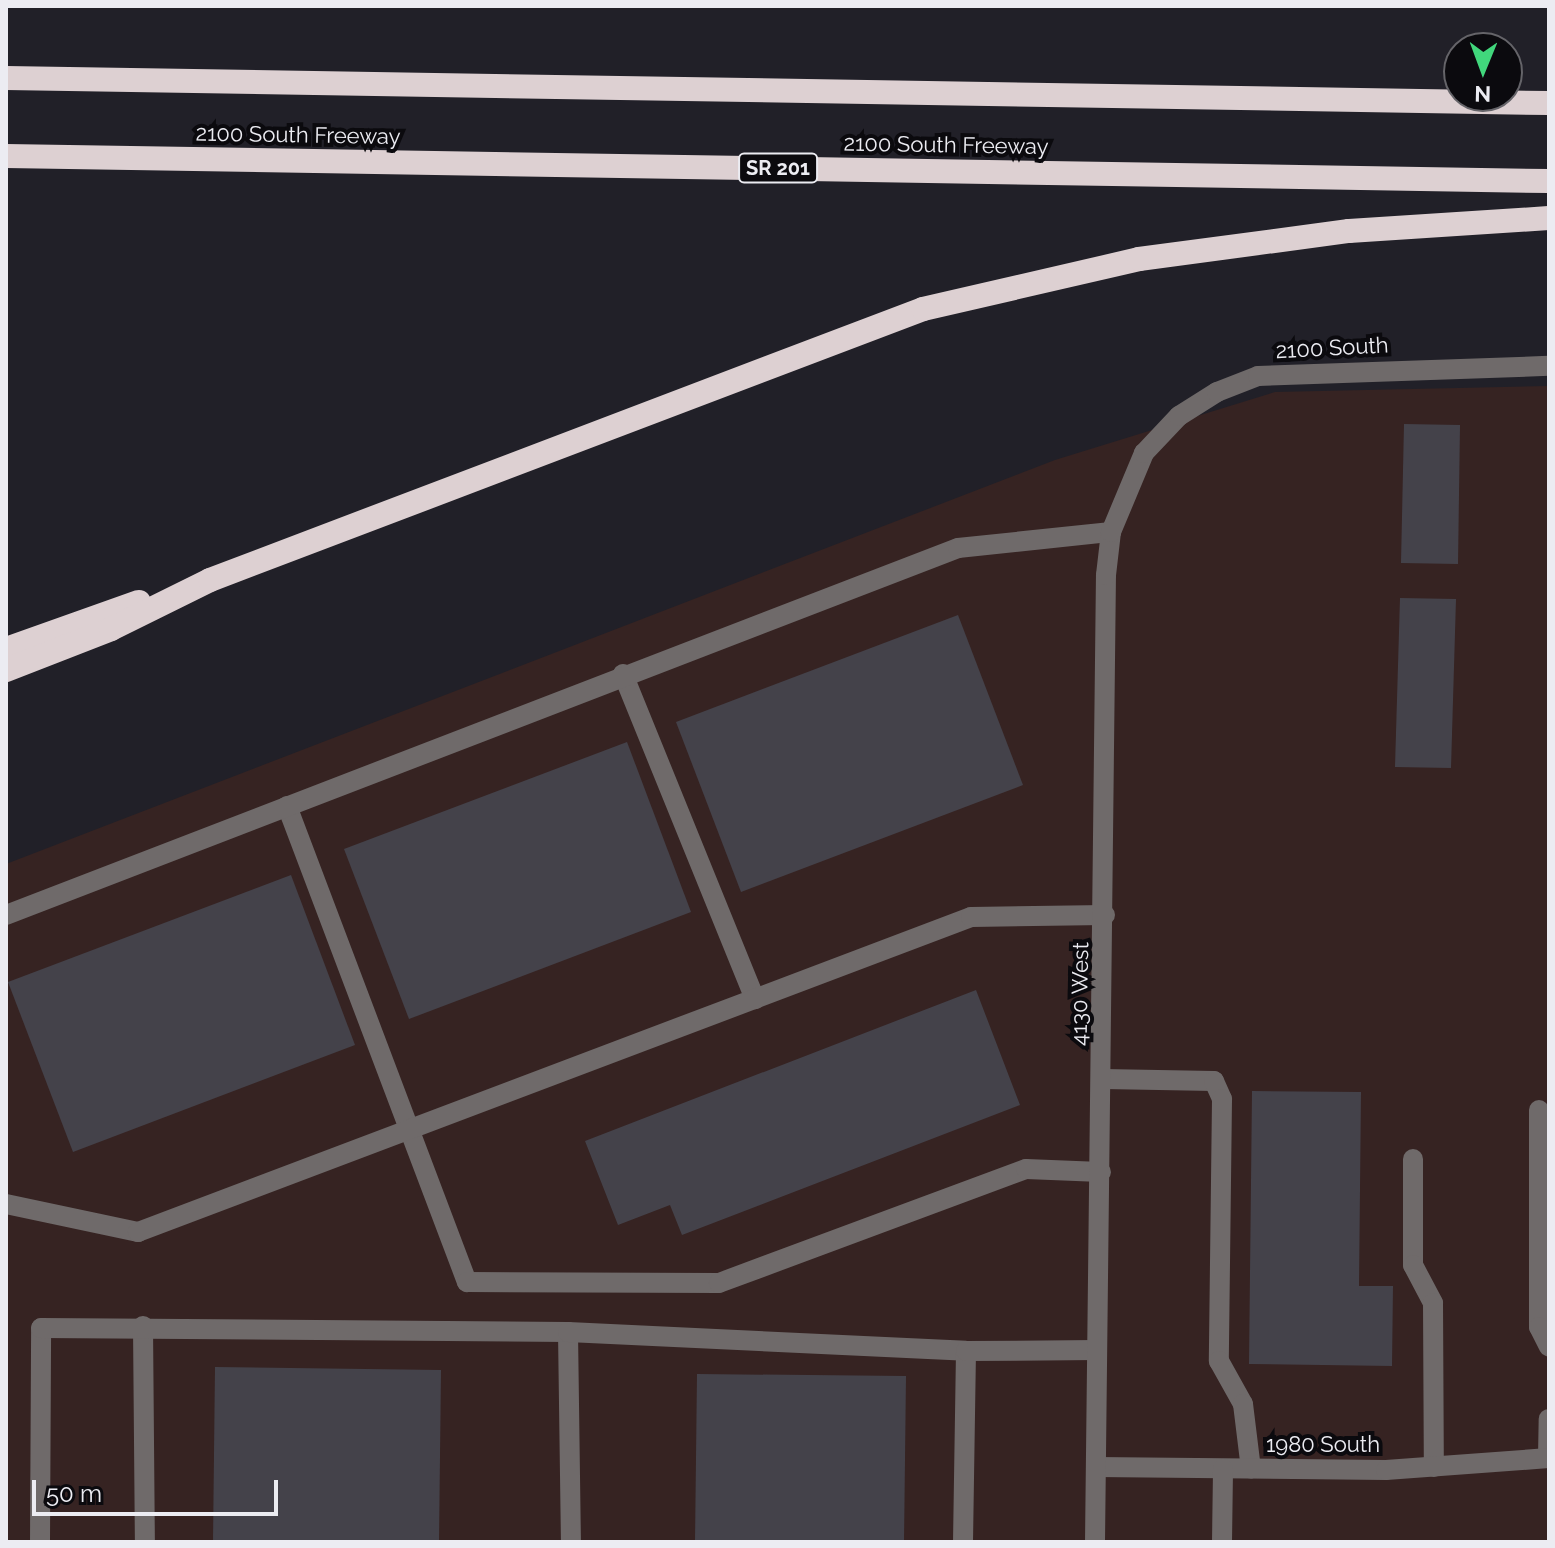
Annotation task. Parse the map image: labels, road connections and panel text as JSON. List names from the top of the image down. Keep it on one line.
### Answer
{"streets":{"highway":["2100 South Freeway","SR 201"],"street":["2100 South","4130 West","1980 South"]},"crossings":[["2100 South","4130 West"],["4130 West","1980 South"]],"scale_bar":"50 m","north":"bottom"}
